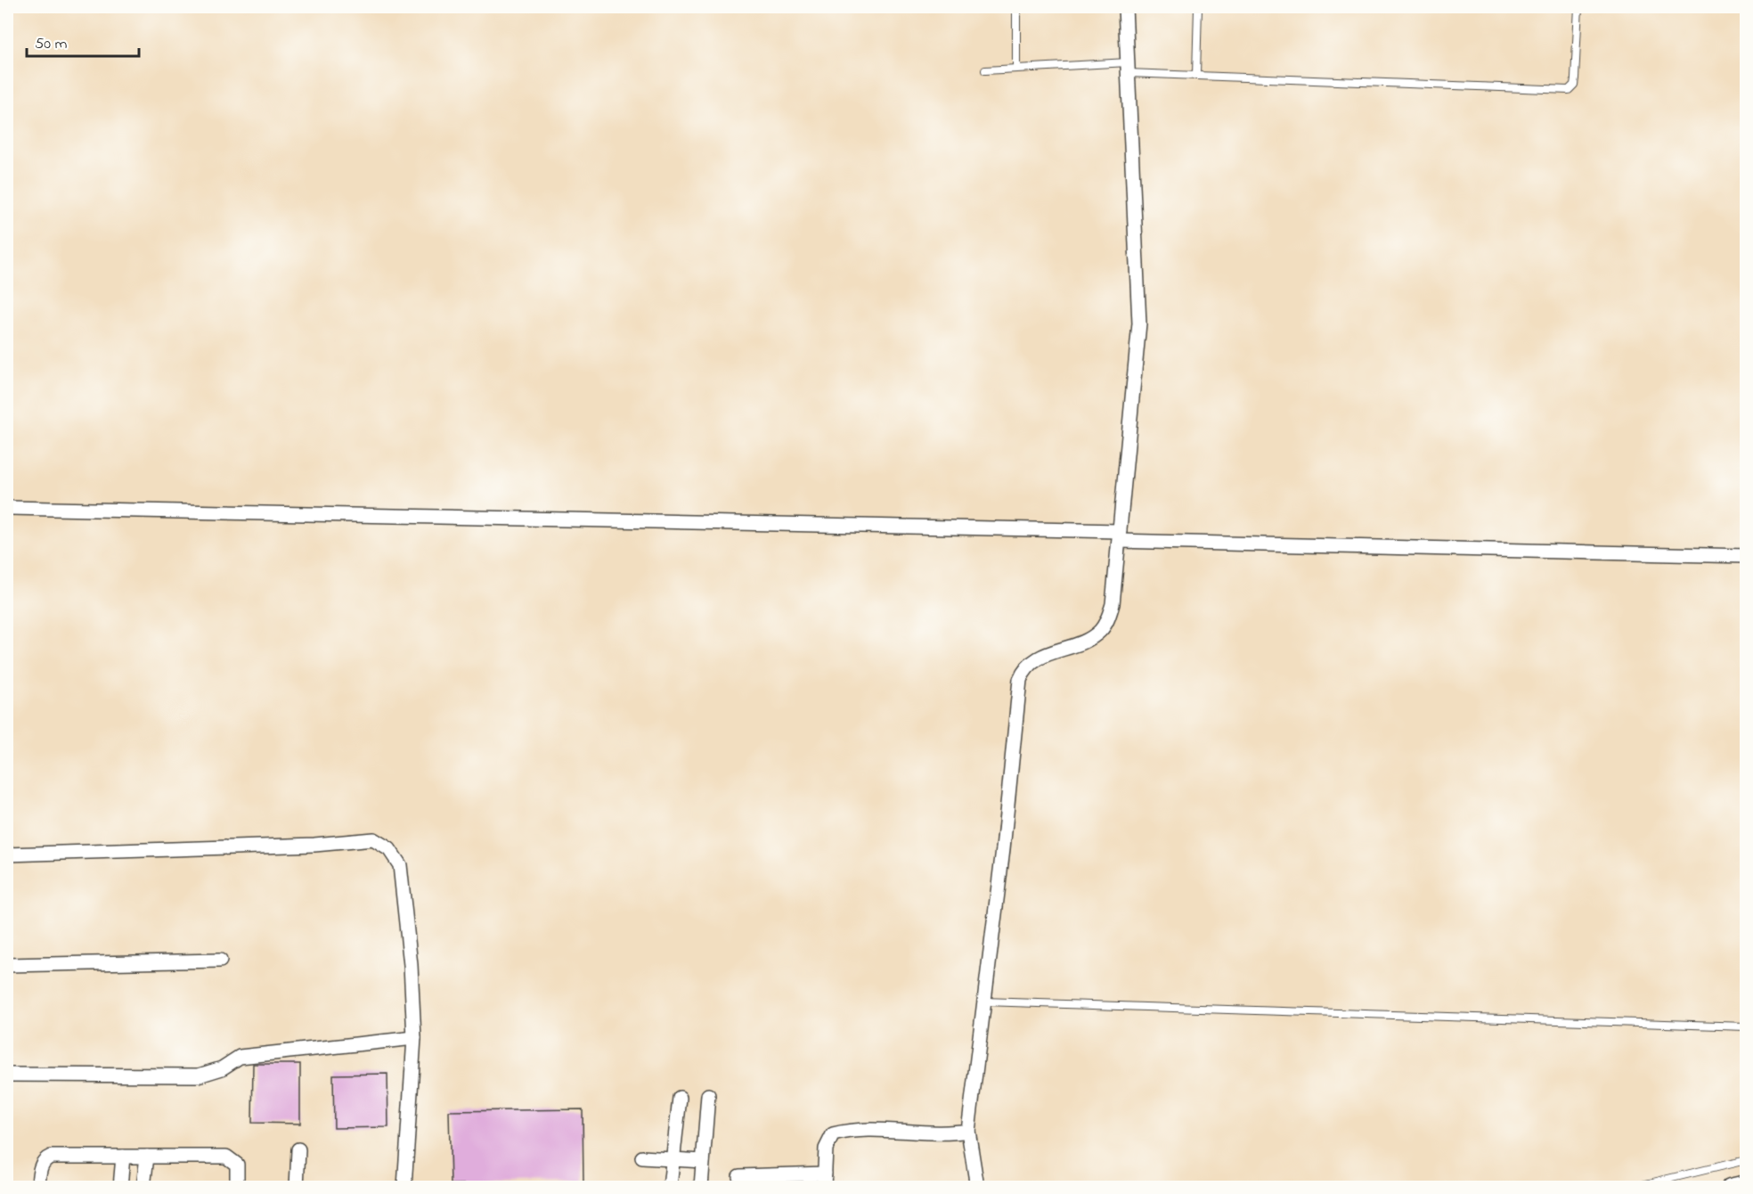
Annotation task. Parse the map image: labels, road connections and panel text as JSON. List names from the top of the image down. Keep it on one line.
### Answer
{"scale_bar":"50 m"}
